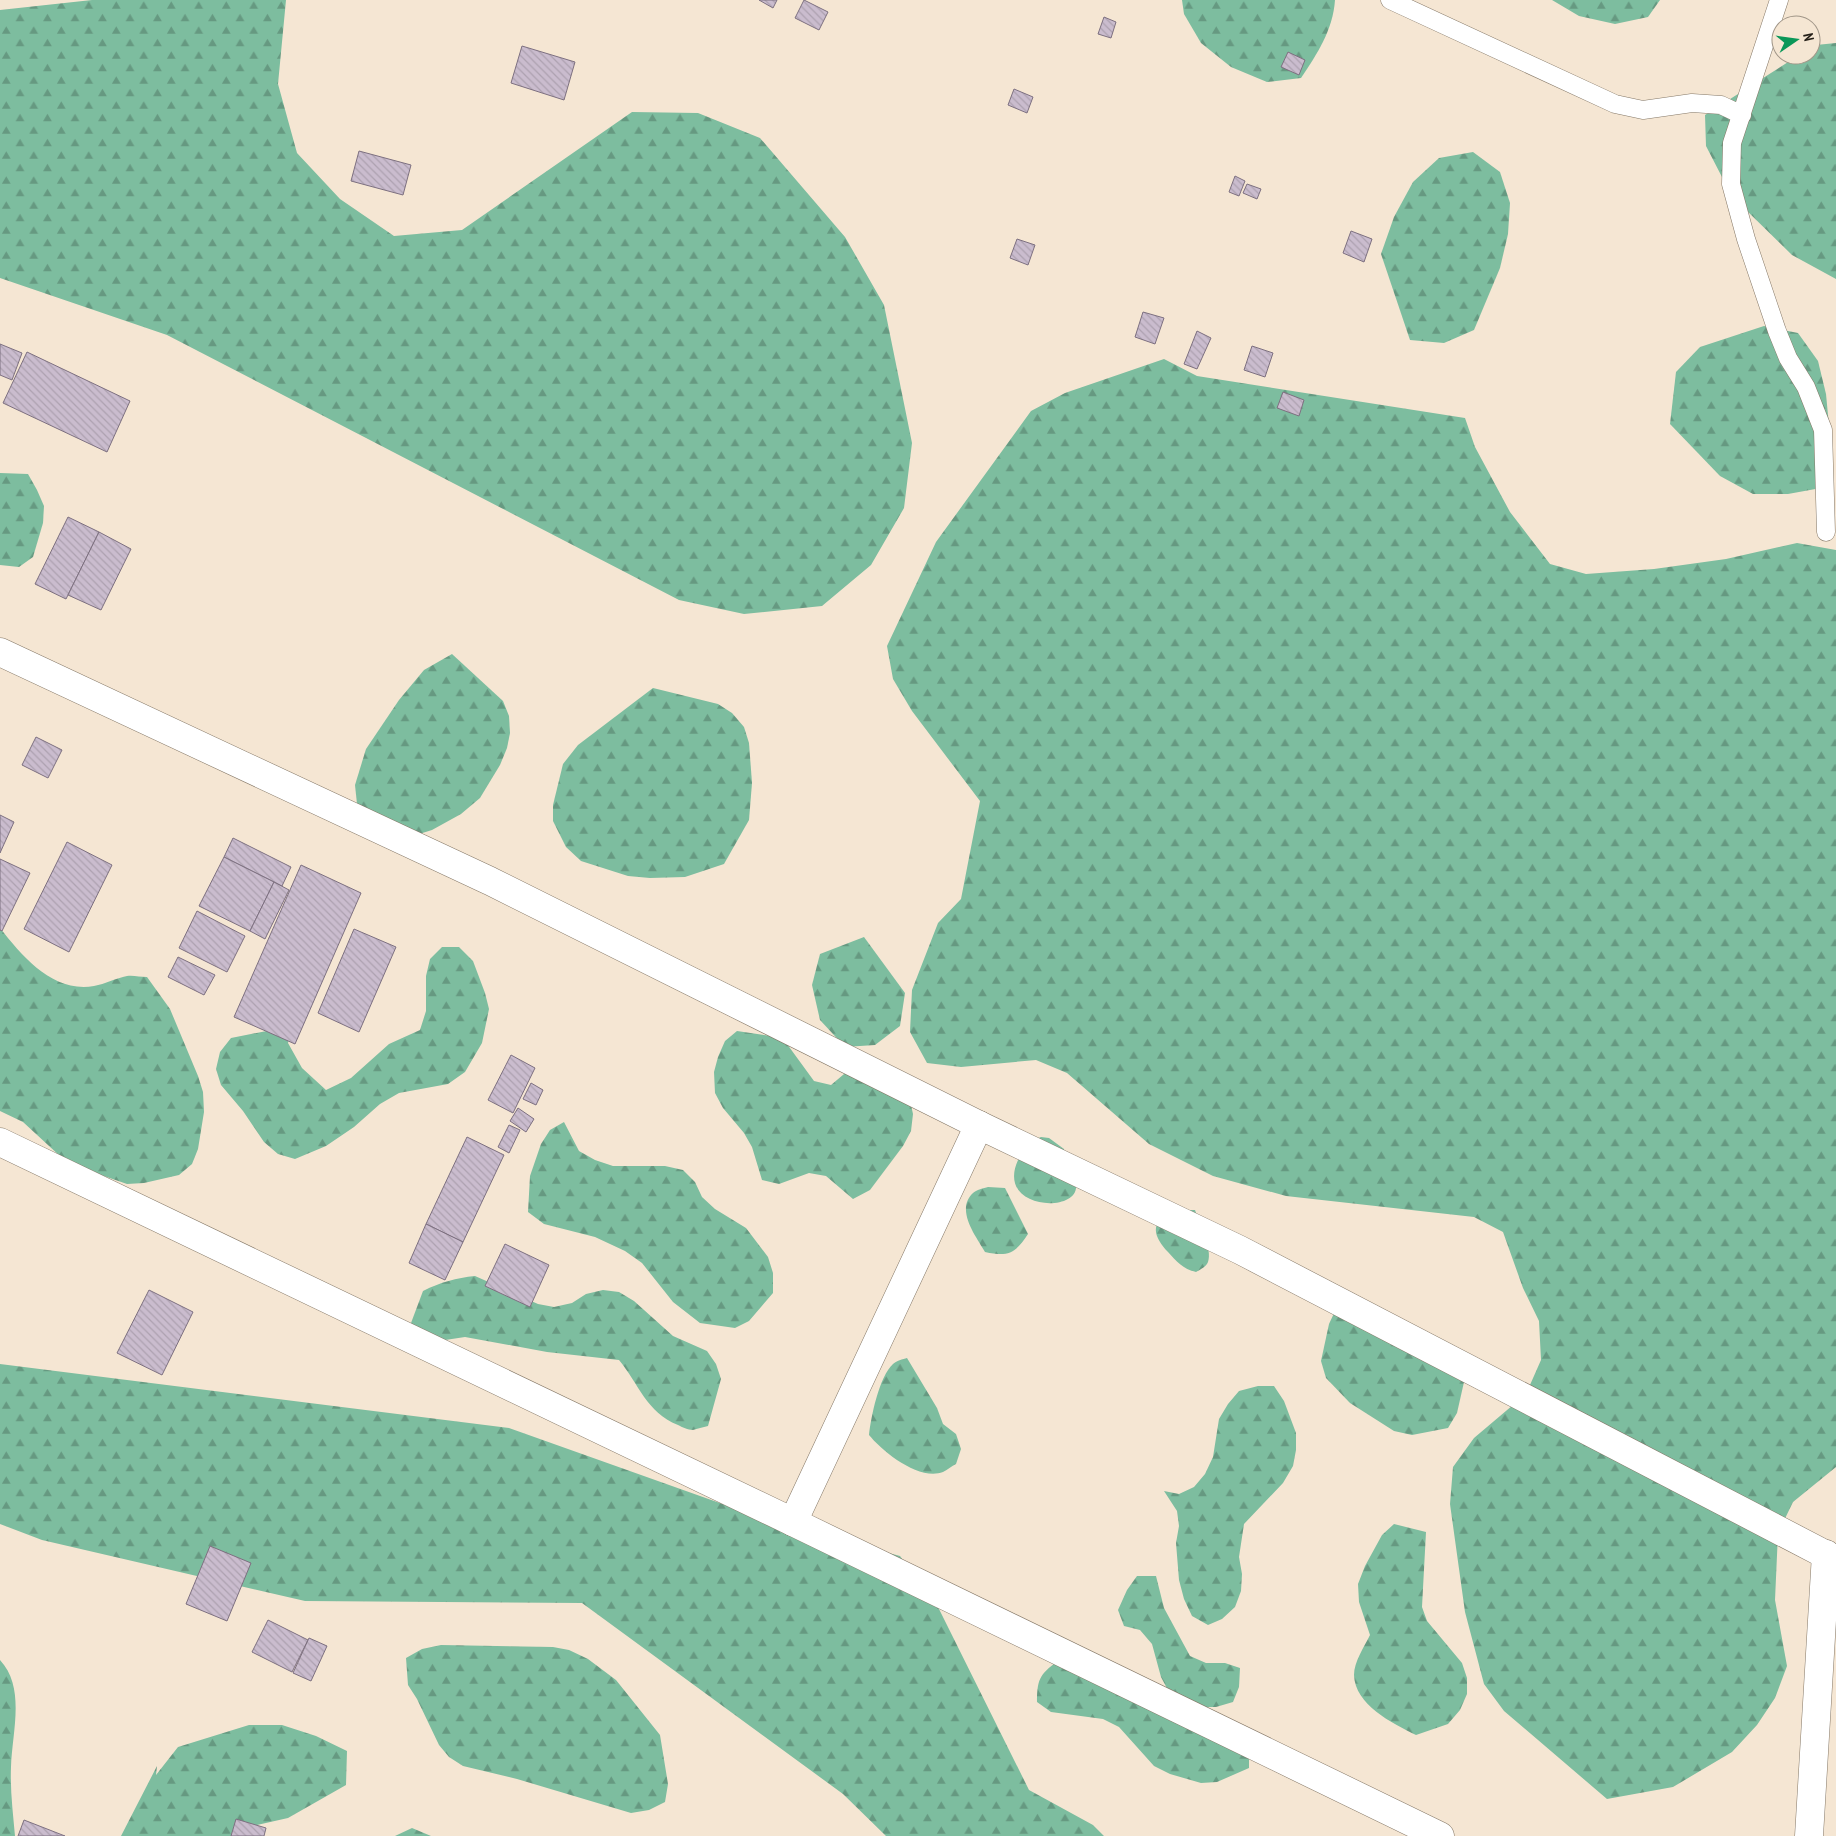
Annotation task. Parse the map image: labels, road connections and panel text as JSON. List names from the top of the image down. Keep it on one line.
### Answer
{"north":"right"}
